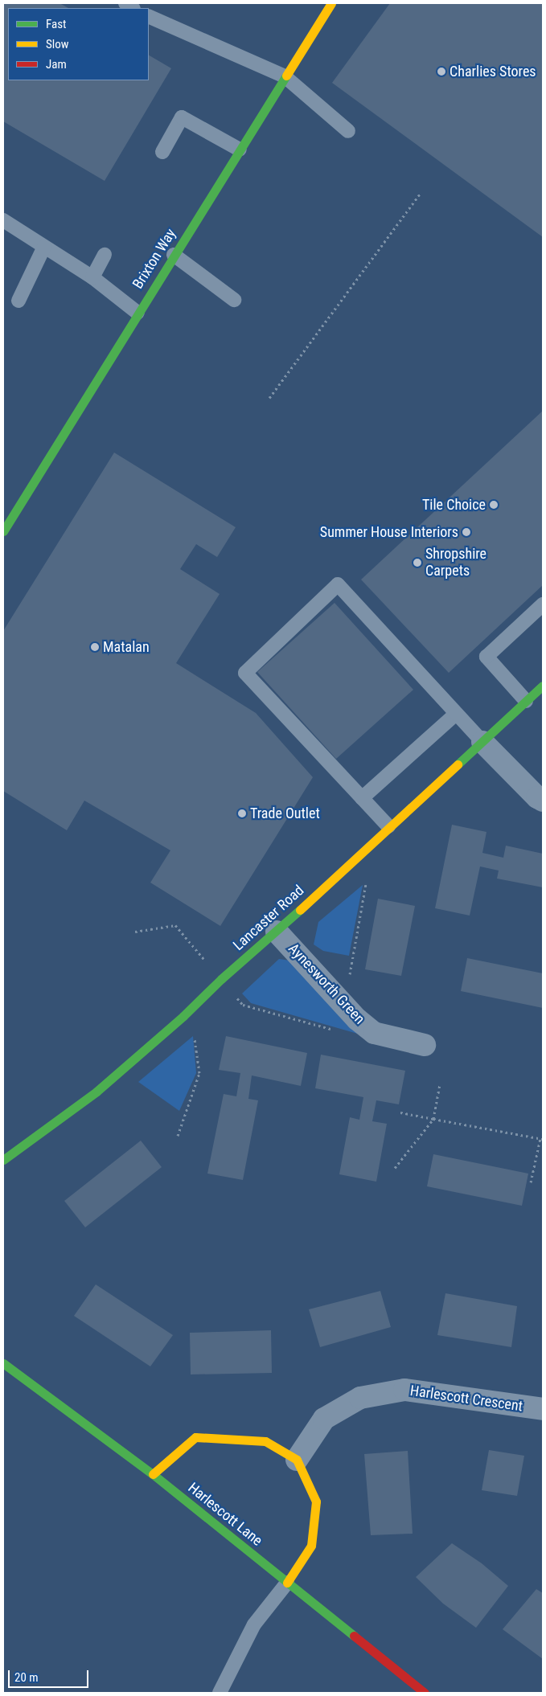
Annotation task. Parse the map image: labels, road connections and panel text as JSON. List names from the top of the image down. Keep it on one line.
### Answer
{"streets":{"street":["Brixton Way","Lancaster Road","Aynesworth Green","Harlescott Crescent","Harlescott Lane"]},"crossings":[["Lancaster Road","Aynesworth Green"]],"places":["Charlies Stores","Tile Choice","Summer House Interiors","Shropshire Carpets","Matalan","Trade Outlet"],"legend":["Fast","Slow","Jam"],"scale_bar":"20 m"}
